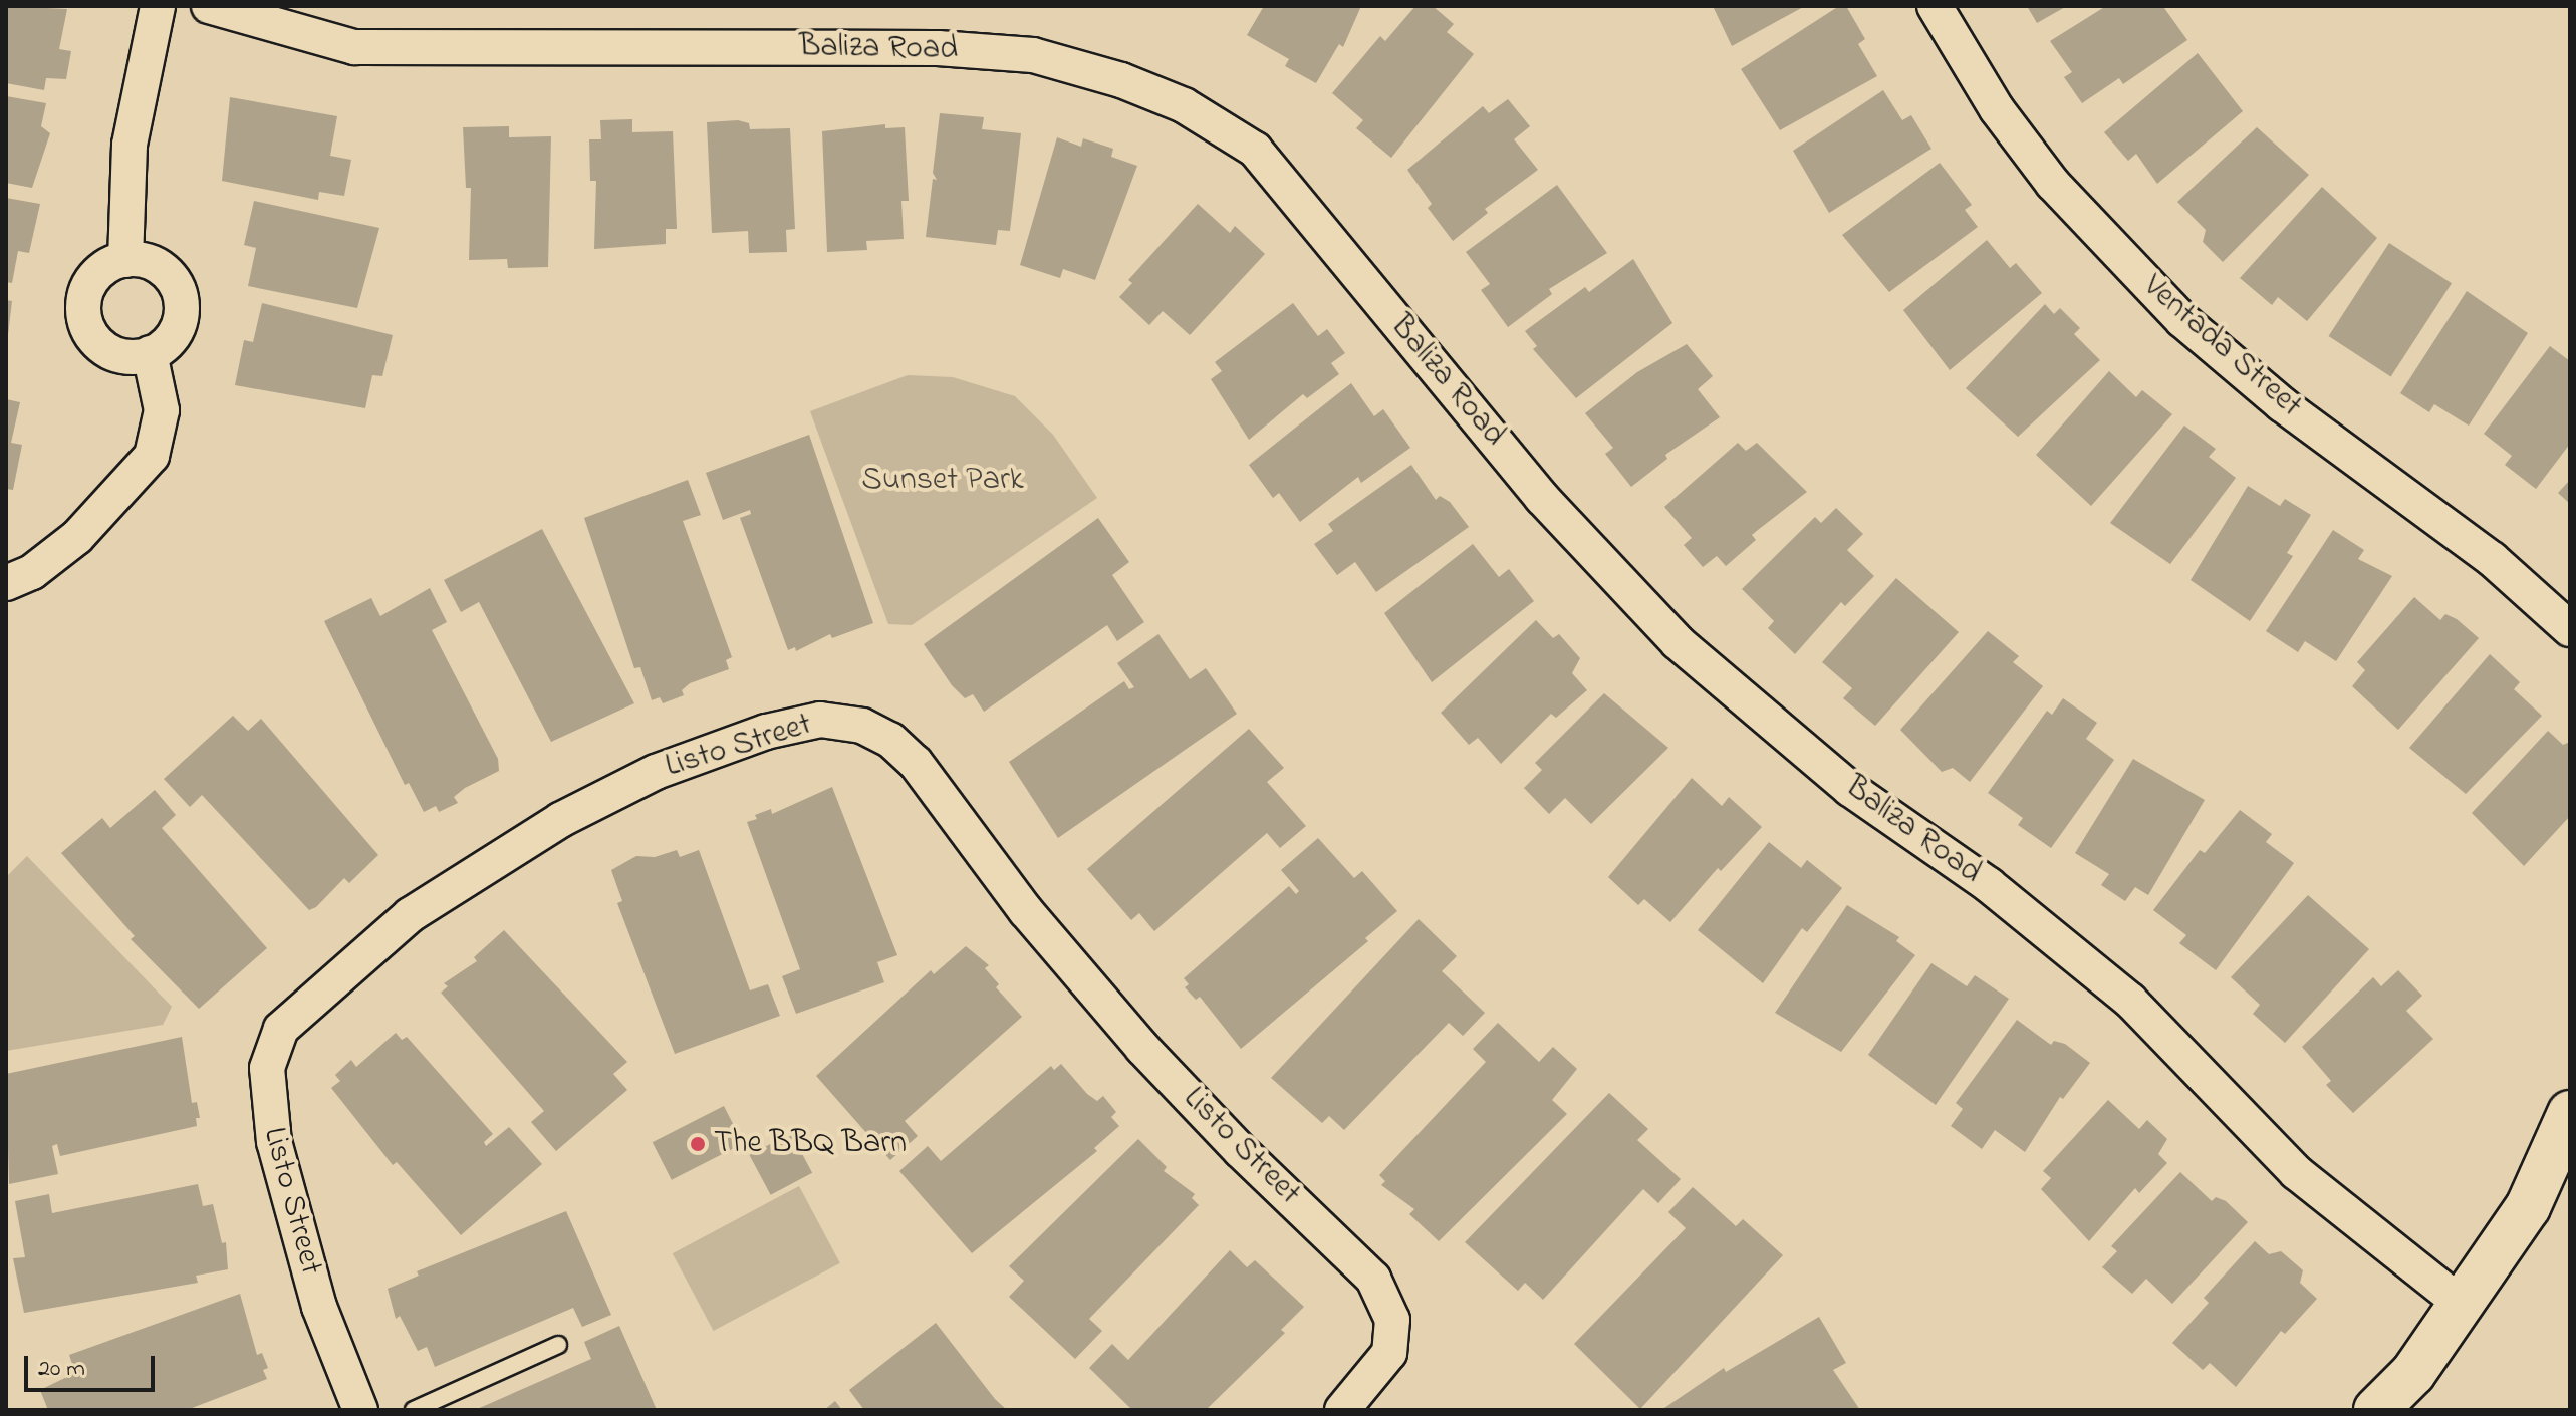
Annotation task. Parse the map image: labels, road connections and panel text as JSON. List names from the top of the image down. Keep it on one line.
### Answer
{"streets":{"street":["Baliza Road","Ventada Street","Listo Street"]},"parks":["Sunset Park"],"places":["The BBQ Barn"],"scale_bar":"20 m"}
